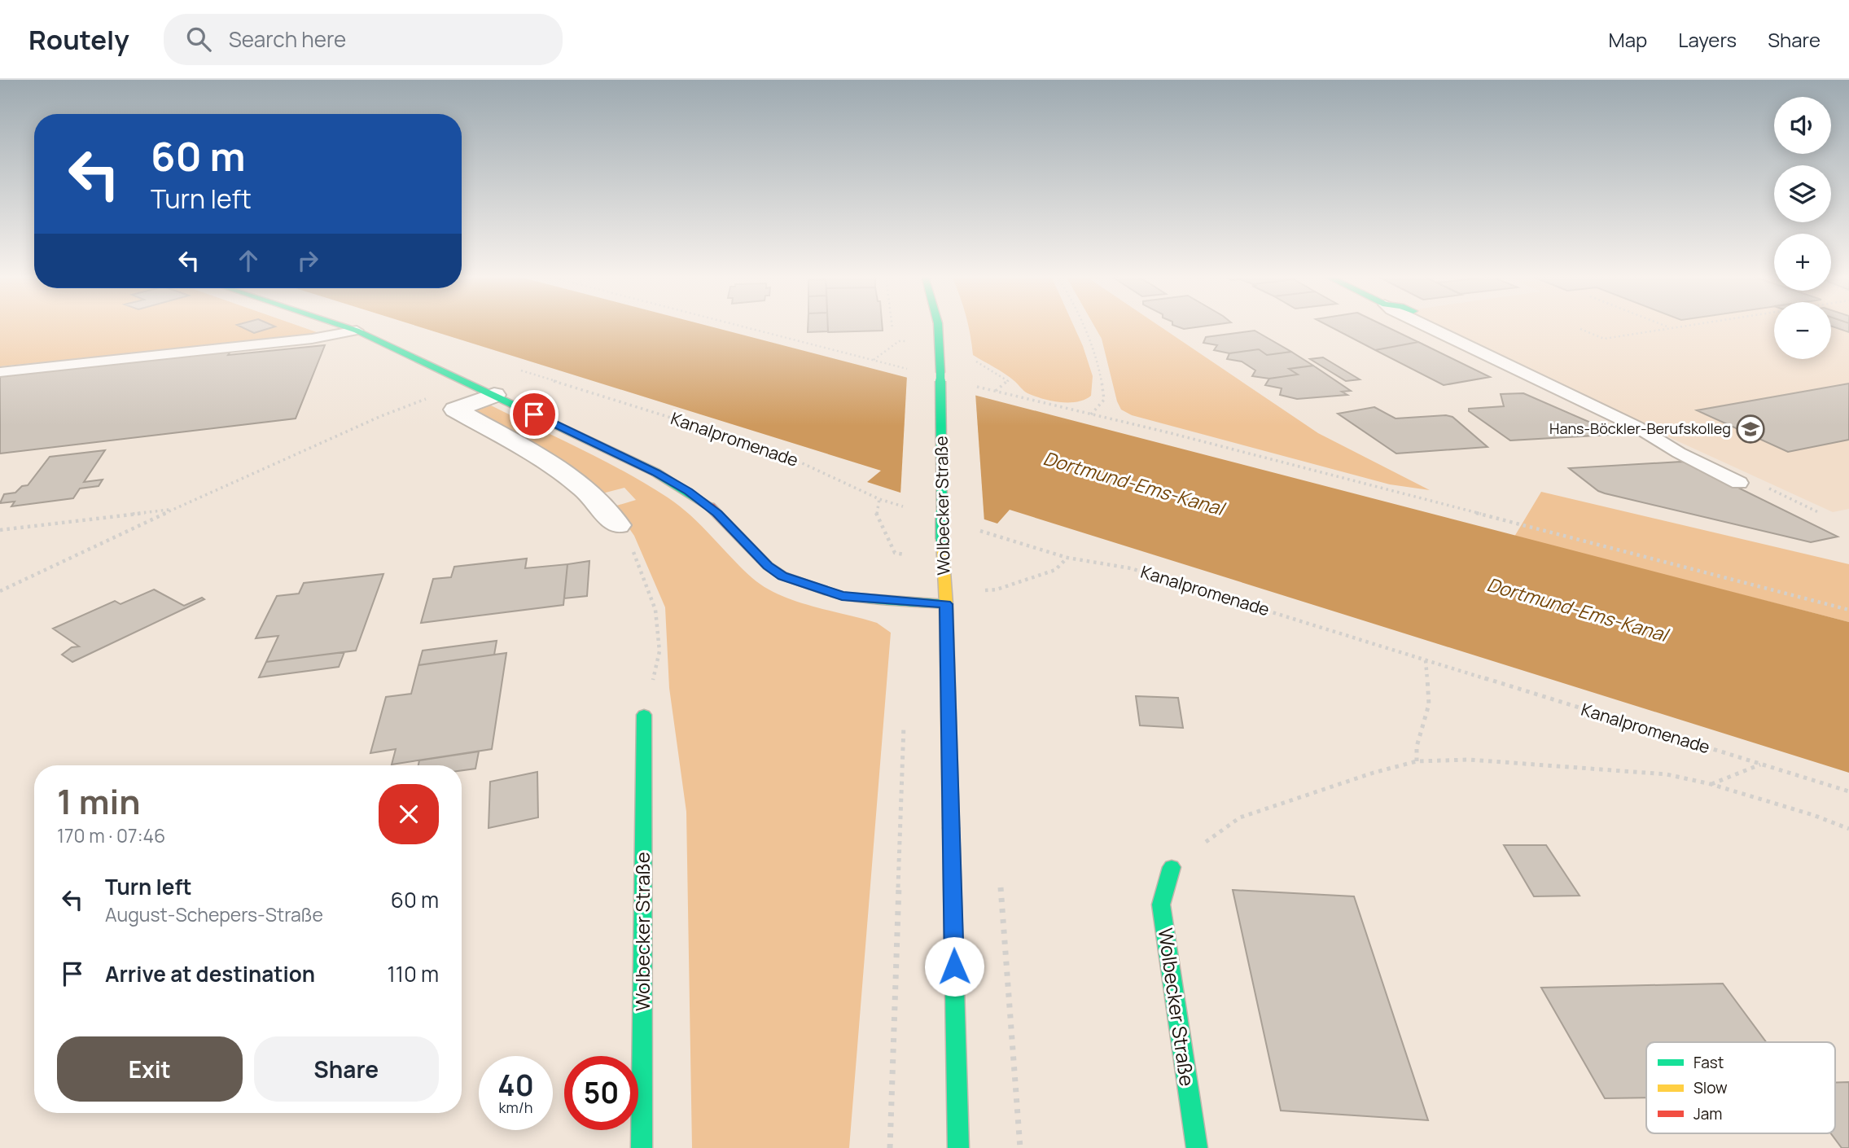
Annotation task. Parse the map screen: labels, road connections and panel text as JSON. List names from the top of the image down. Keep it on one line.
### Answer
{"streets":{"street":["Wolbecker Straße"],"path":["Kanalpromenade"]},"water":["Dortmund-Ems-Kanal"],"places":{"school or university":["Hans-Böckler-Berufskolleg"]},"legend":["Fast","Slow","Jam"],"page":{"header":"Routely","search":"Search here","nav":["Map","Layers","Share"],"map_buttons":["+","−"],"turn":["60 m","Turn left"],"heading":["1 min","170 m · 07:46"],"list":[{"name":"Turn left","note":"August-Schepers-Straße","value":"60 m"},{"name":"Arrive at destination","value":"110 m"}],"buttons":["Exit","Share"],"speed":"40 km/h","limit":"50"}}
